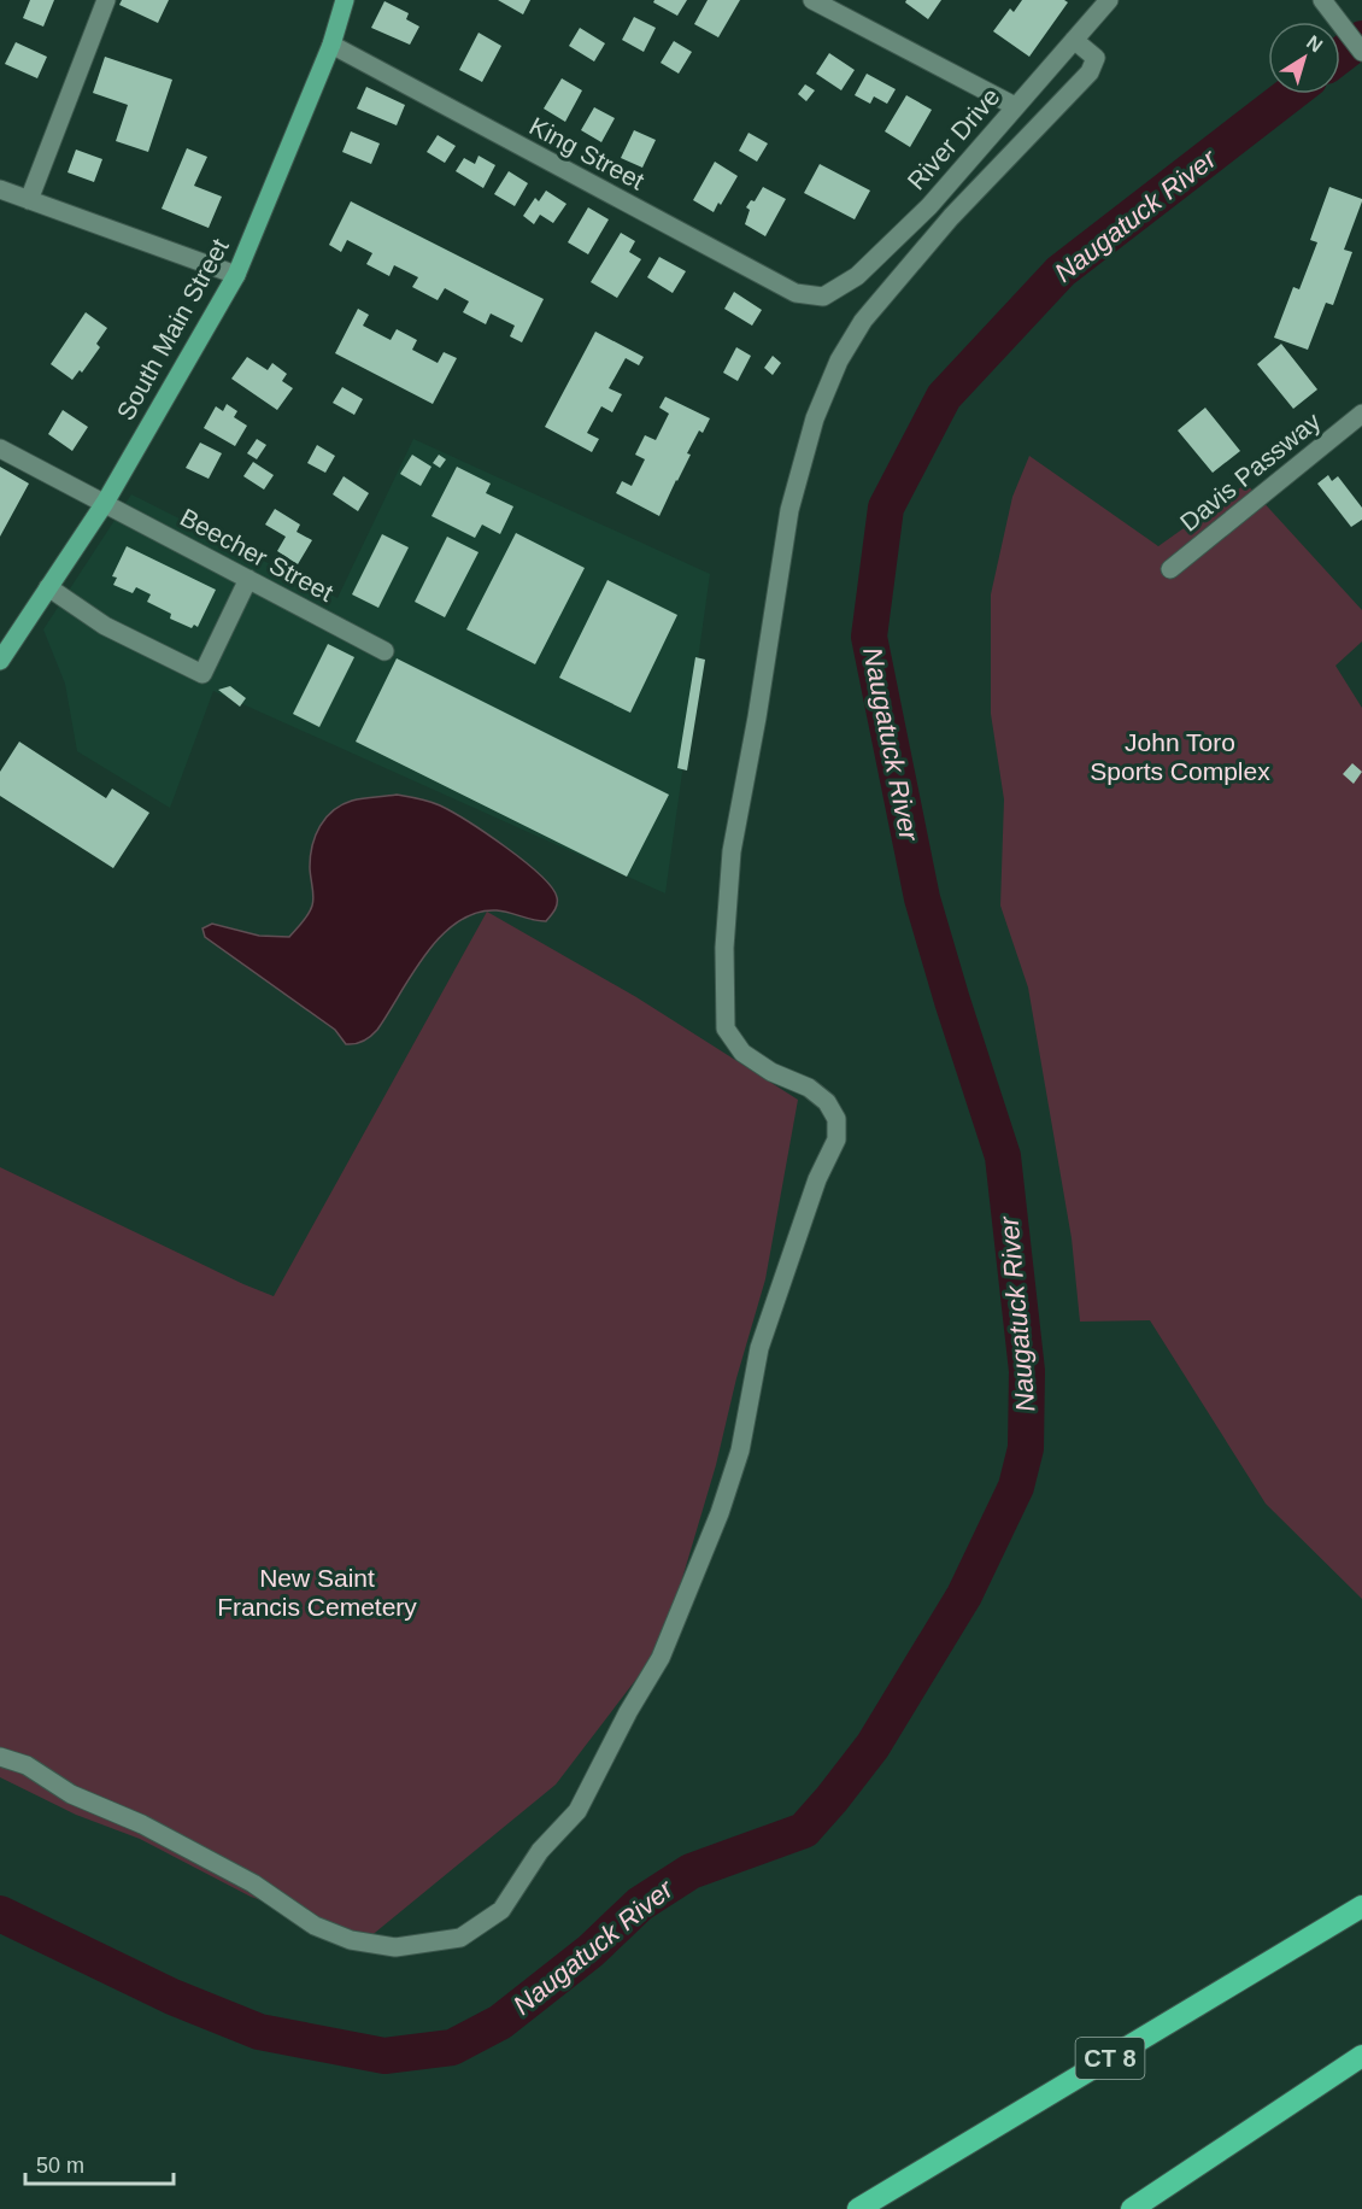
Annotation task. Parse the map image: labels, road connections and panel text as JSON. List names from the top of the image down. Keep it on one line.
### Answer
{"streets":{"highway":["CT 8"],"main road":["South Main Street"],"street":["River Drive","King Street","Davis Passway","Beecher Street"]},"crossings":[["River Drive","King Street"],["King Street","South Main Street"],["South Main Street","Beecher Street"]],"water":["Naugatuck River"],"parks":["John Toro Sports Complex","New Saint Francis Cemetery"],"scale_bar":"50 m","north":"top right"}
